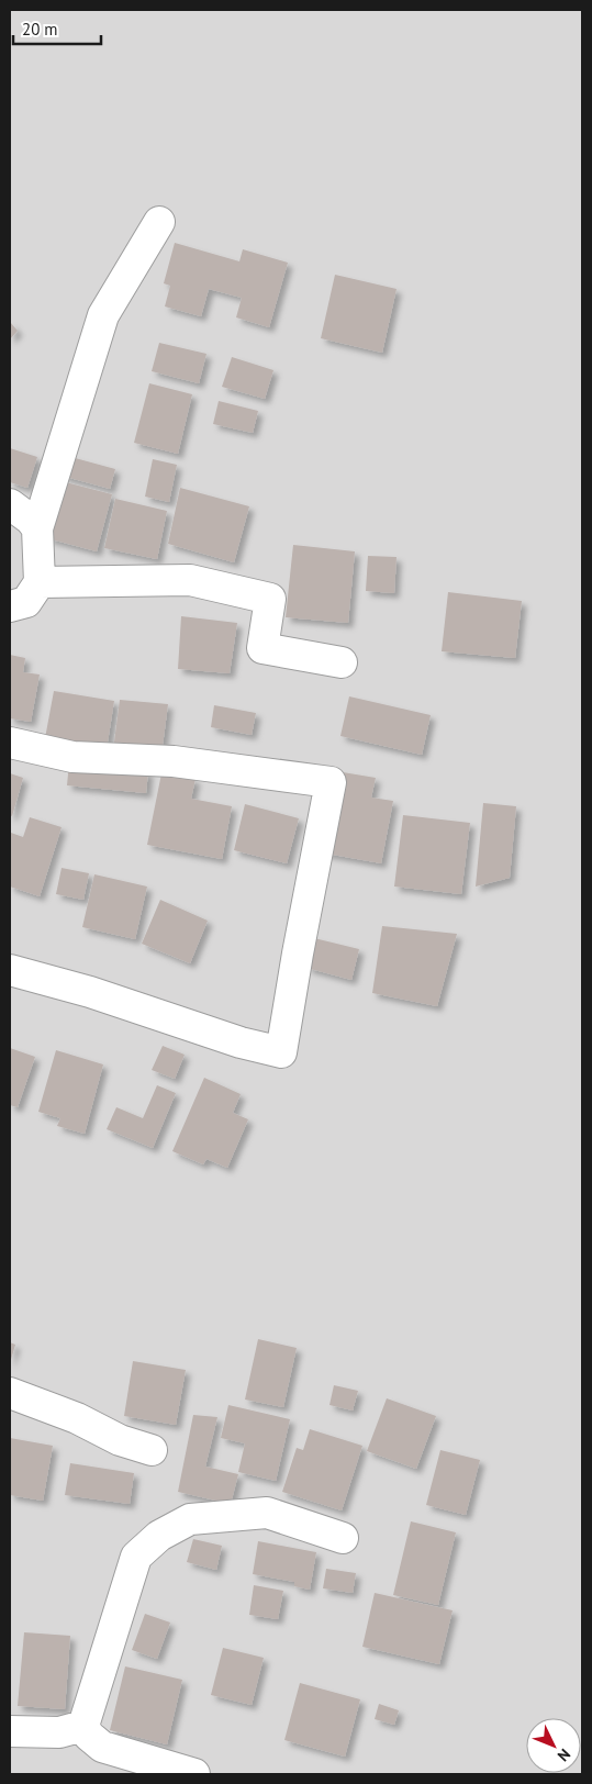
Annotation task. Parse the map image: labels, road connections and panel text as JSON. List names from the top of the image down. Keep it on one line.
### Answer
{"scale_bar":"20 m","north":"bottom right"}
